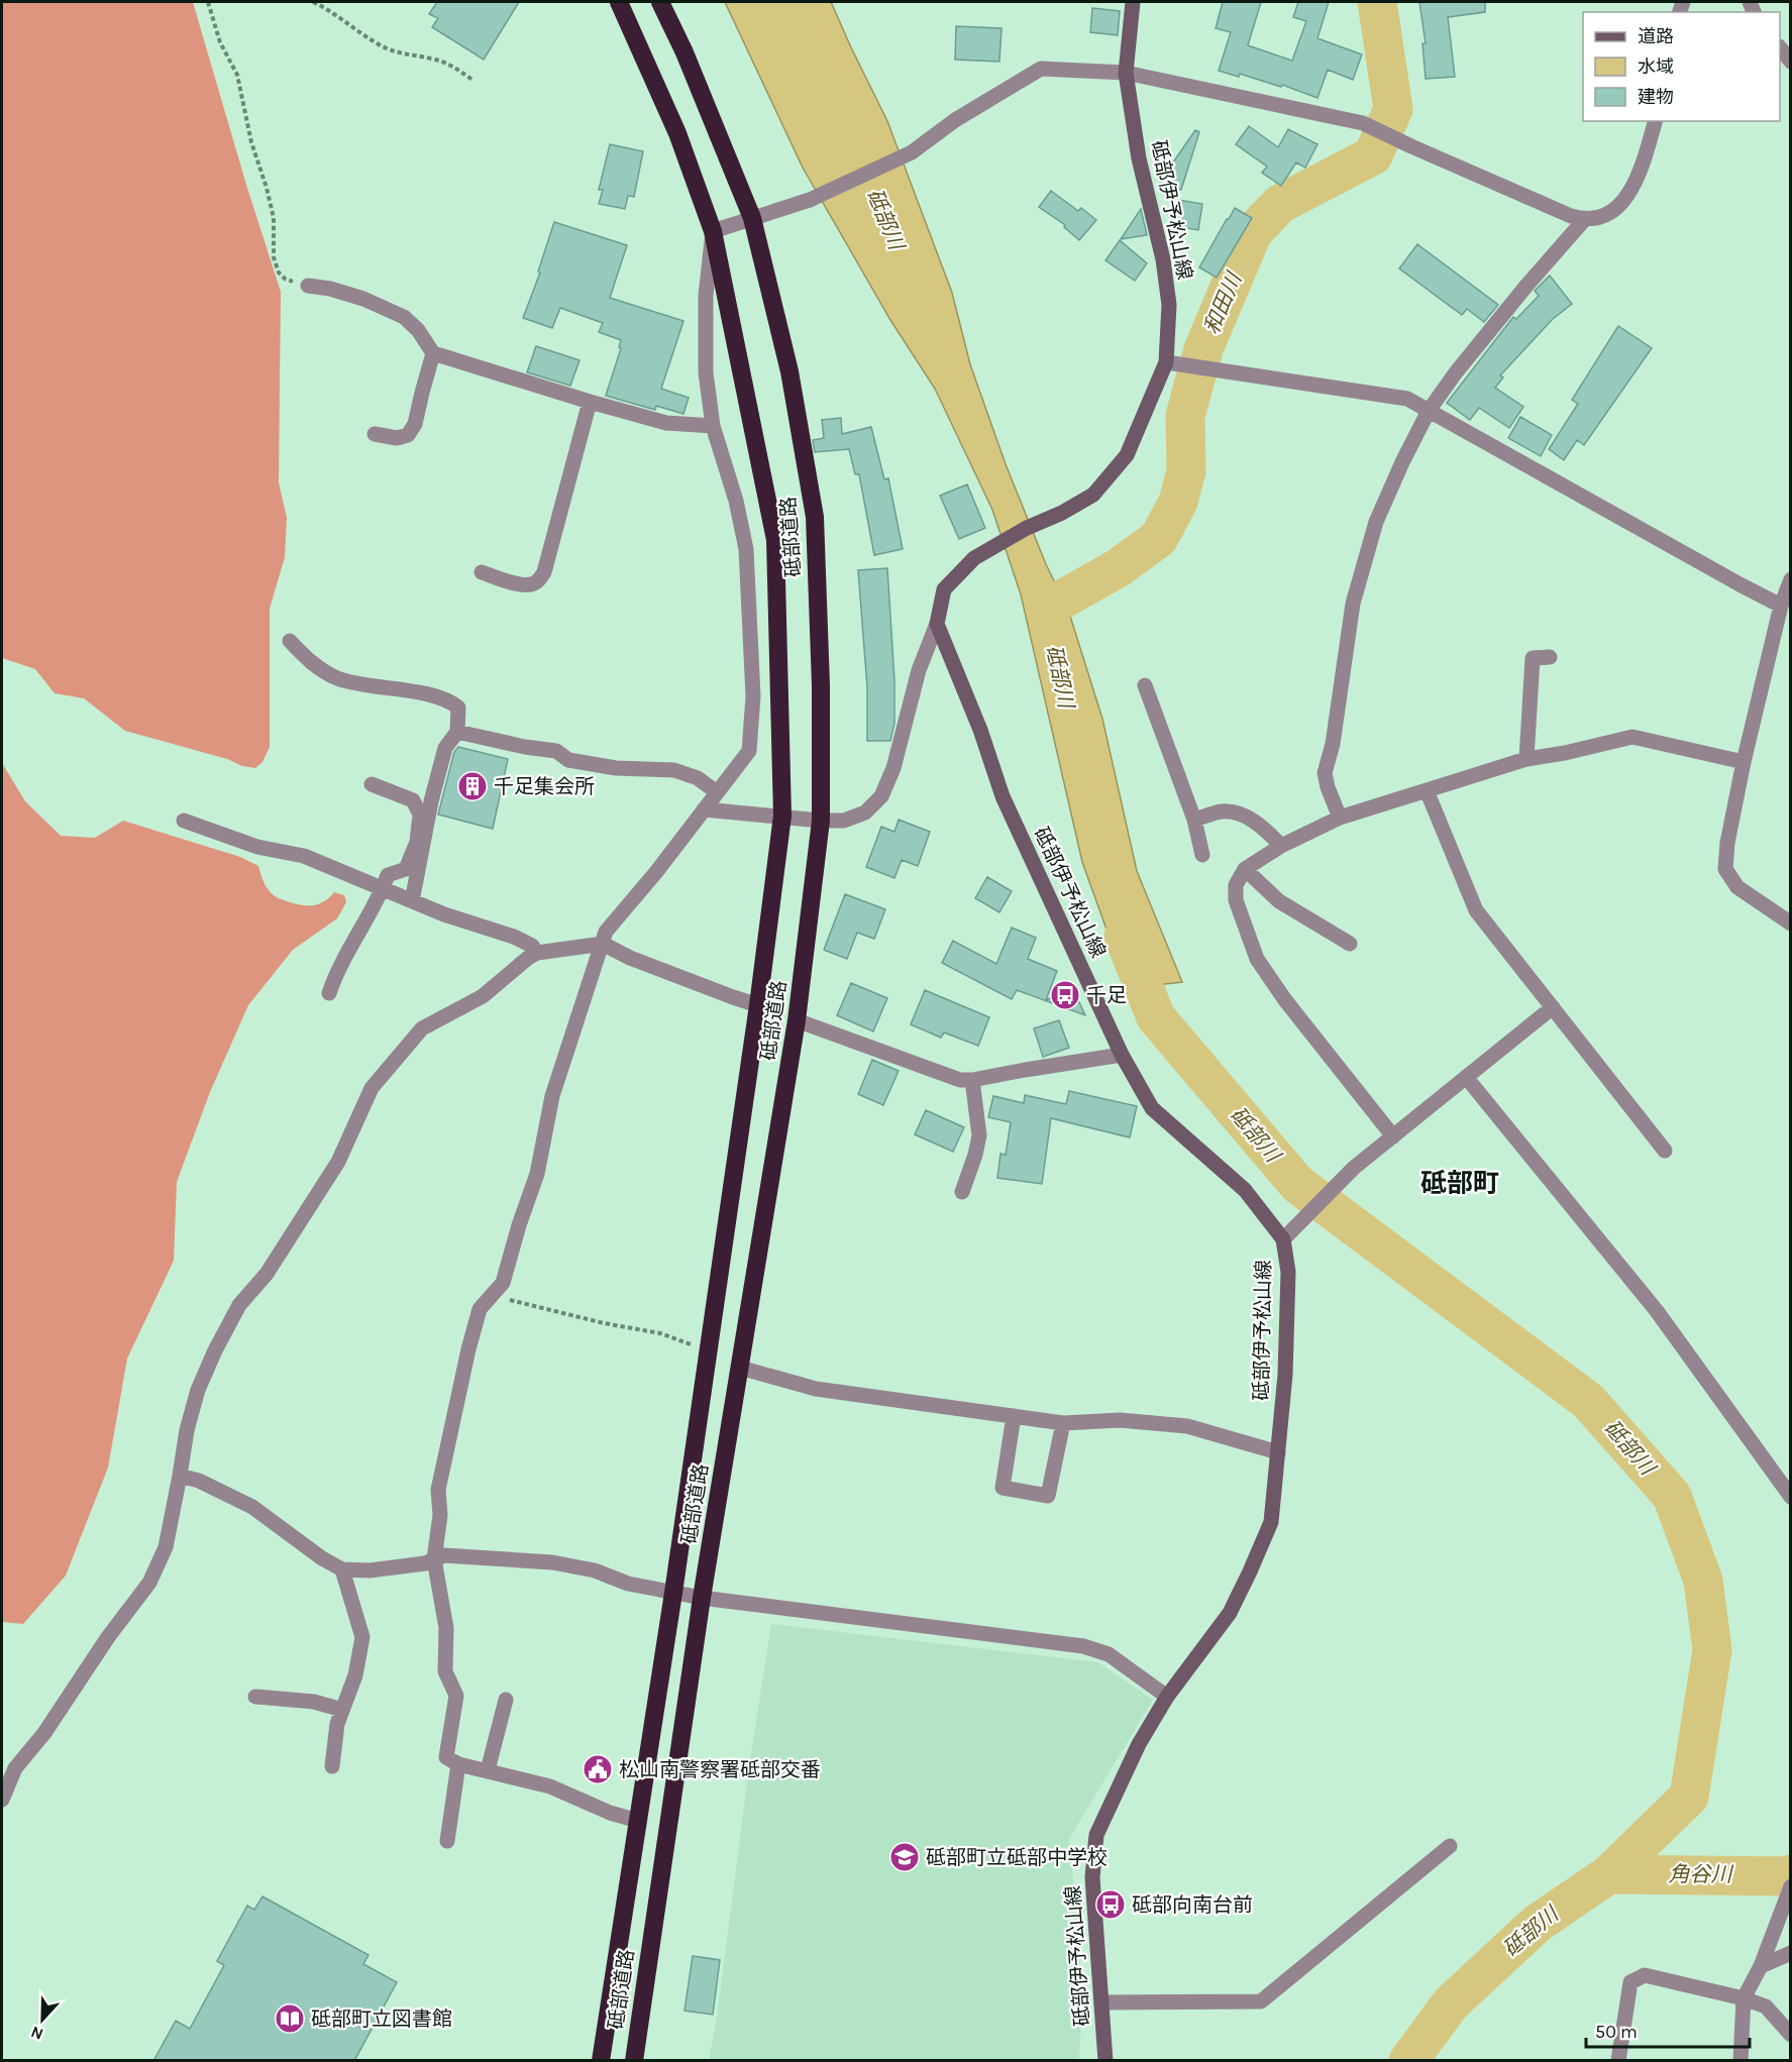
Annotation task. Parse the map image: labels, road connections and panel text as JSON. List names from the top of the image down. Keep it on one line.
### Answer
{"streets":{"highway":["砥部道路"],"main road":["砥部伊予松山線"]},"districts":["砥部町"],"water":["砥部川","和田川","角谷川"],"places":{"building":["千足集会所"],"bus stop":["千足","砥部向南台前"],"public building":["松山南警察署砥部交番"],"school or university":["砥部町立砥部中学校"],"library":["砥部町立図書館"]},"legend":["道路","水域","建物"],"scale_bar":"50 m","north":"bottom"}
